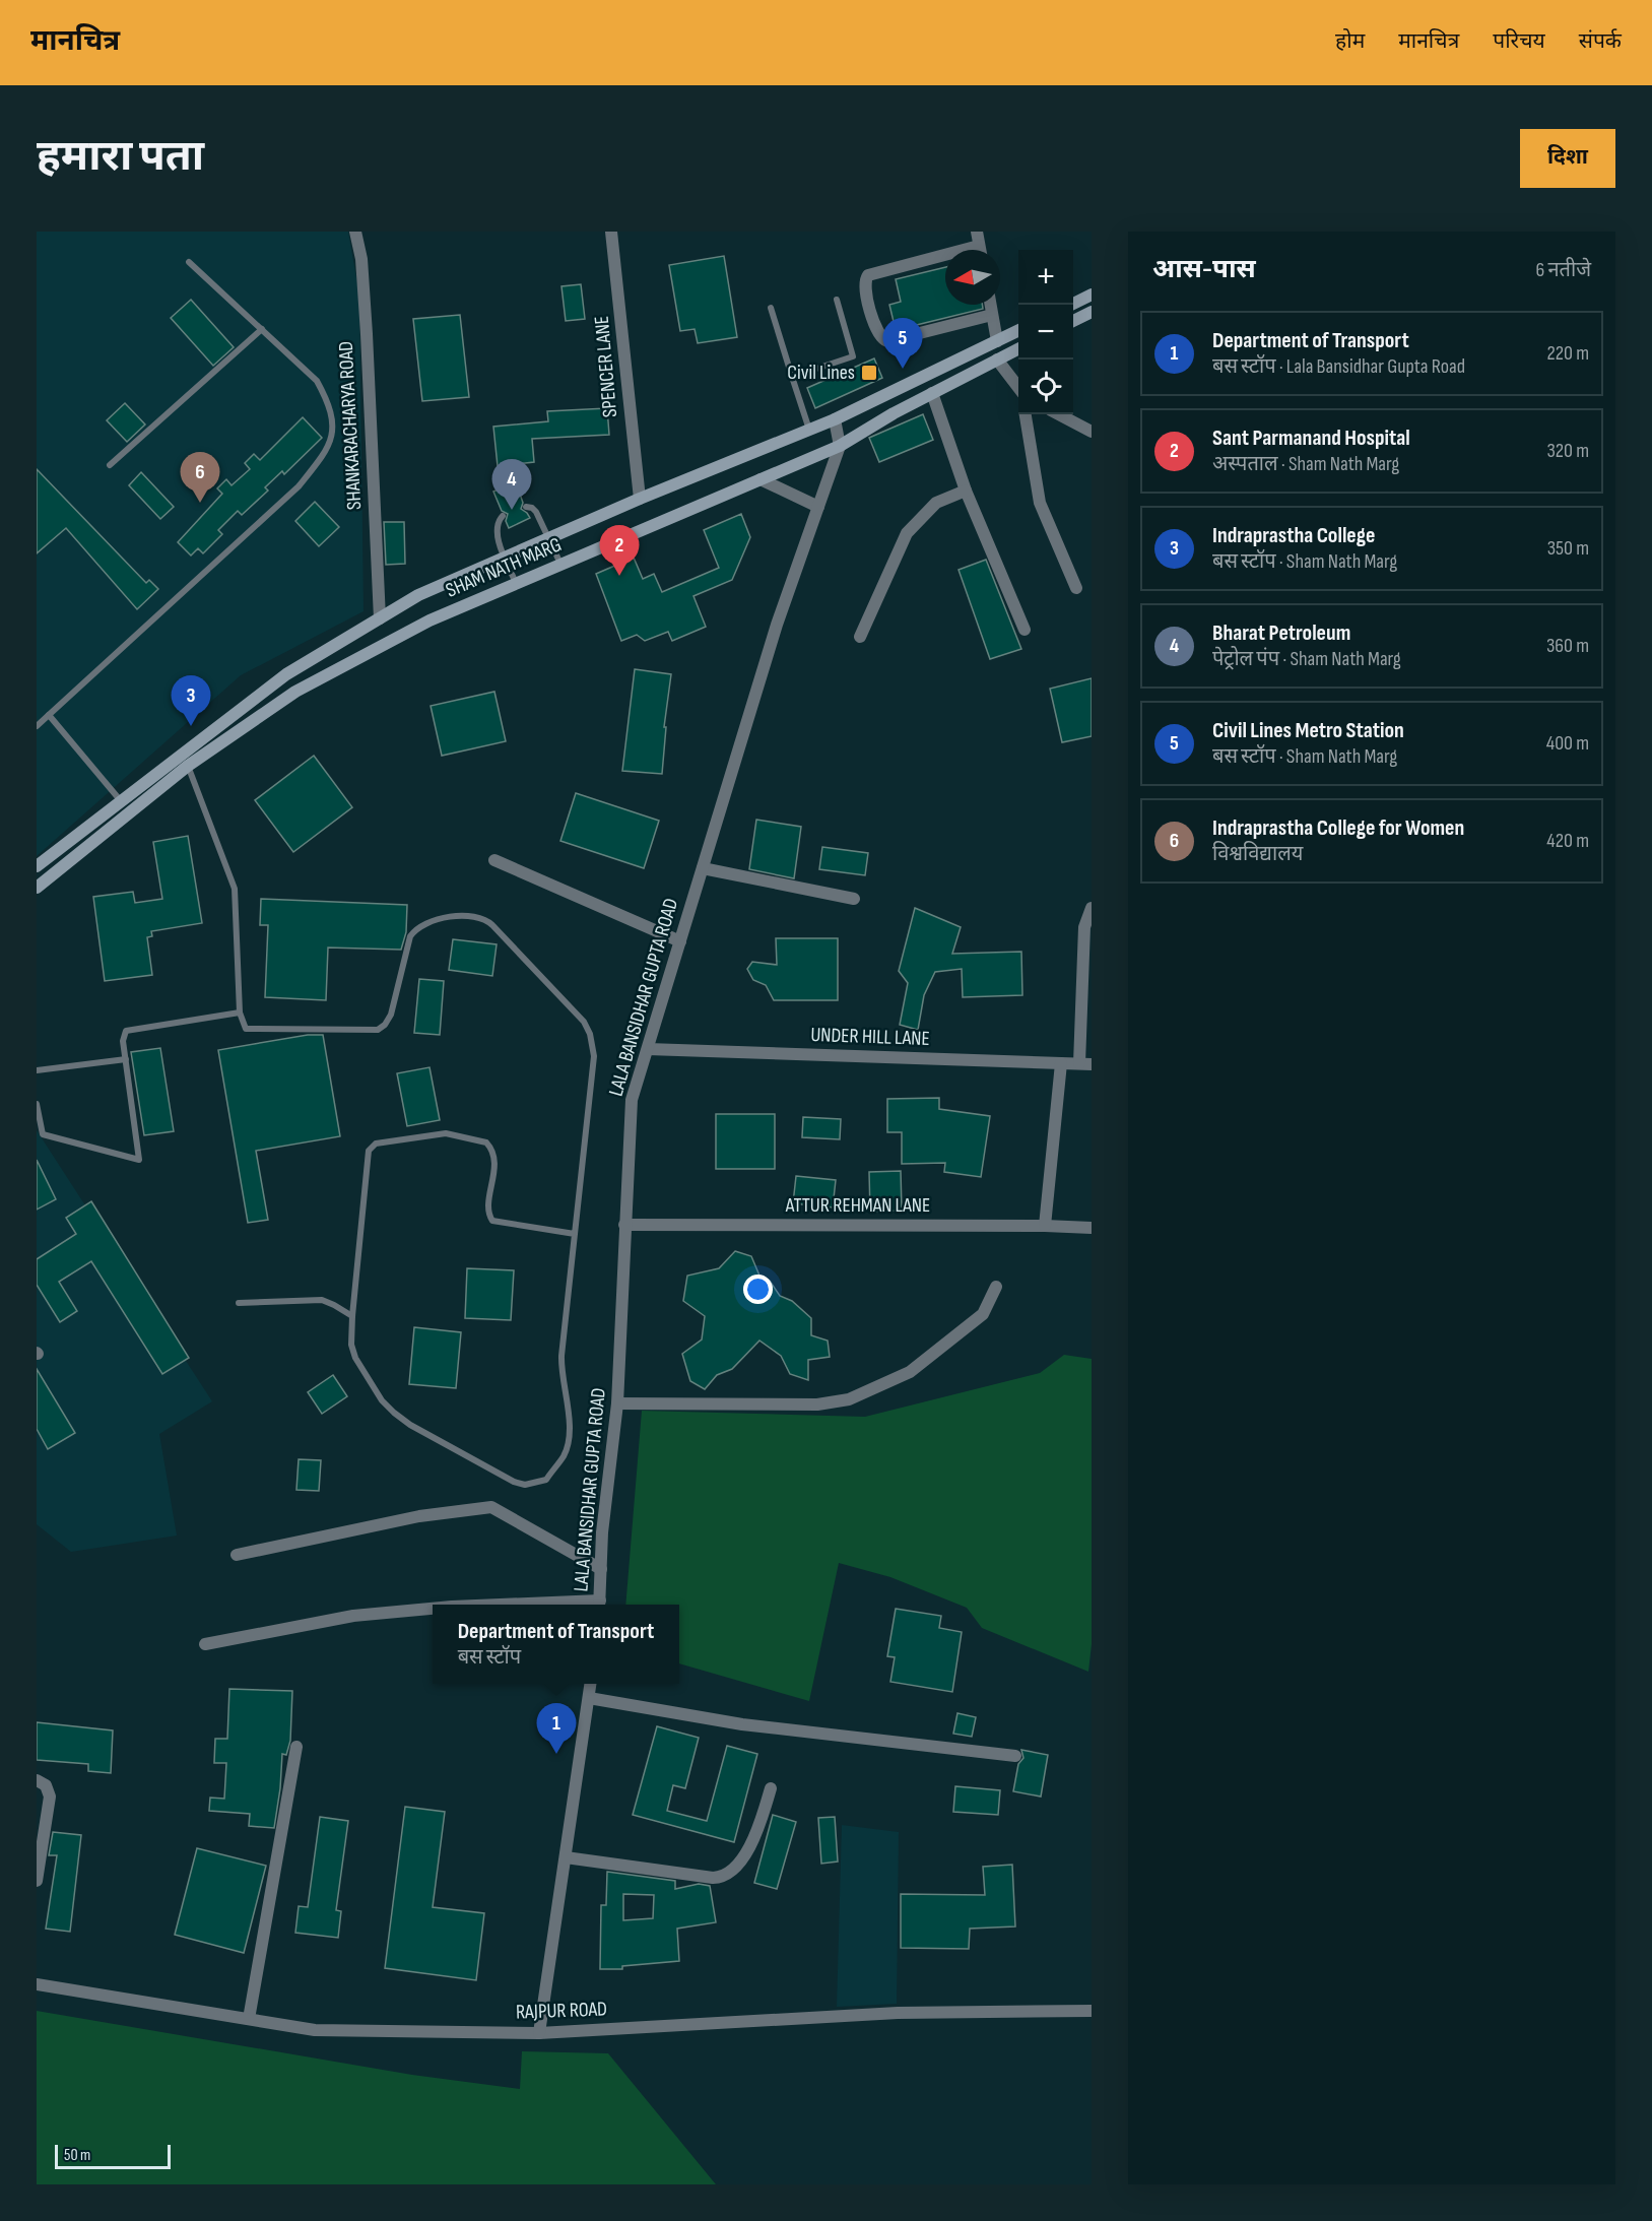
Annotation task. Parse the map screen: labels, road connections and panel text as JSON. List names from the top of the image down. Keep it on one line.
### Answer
{"streets":{"main road":["SHAM NATH MARG"],"street":["SPENCER LANE","SHANKARACHARYA ROAD","LALA BANSIDHAR GUPTA ROAD","UNDER HILL LANE","ATTUR REHMAN LANE","RAJPUR ROAD"]},"crossings":[["SPENCER LANE","SHAM NATH MARG"],["SHANKARACHARYA ROAD","SHAM NATH MARG"],["SHAM NATH MARG","LALA BANSIDHAR GUPTA ROAD"],["LALA BANSIDHAR GUPTA ROAD","UNDER HILL LANE"],["LALA BANSIDHAR GUPTA ROAD","ATTUR REHMAN LANE"]],"places":{"transit":["Civil Lines"]},"scale_bar":"50 m","north":"left","page":{"header":"मानचित्र","nav":["होम","मानचित्र","परिचय","संपर्क"],"buttons":"दिशा","title":"हमारा पता","heading":["आस-पास","6 नतीजे"],"map_buttons":["+","−"],"list":[{"mark":"1","name":"Department of Transport","note":"बस स्टॉप · Lala Bansidhar Gupta Road","value":"220 m"},{"mark":"2","name":"Sant Parmanand Hospital","note":"अस्पताल · Sham Nath Marg","value":"320 m"},{"mark":"3","name":"Indraprastha College","note":"बस स्टॉप · Sham Nath Marg","value":"350 m"},{"mark":"4","name":"Bharat Petroleum","note":"पेट्रोल पंप · Sham Nath Marg","value":"360 m"},{"mark":"5","name":"Civil Lines Metro Station","note":"बस स्टॉप · Sham Nath Marg","value":"400 m"},{"mark":"6","name":"Indraprastha College for Women","note":"विश्वविद्यालय","value":"420 m"}],"pins":["5","6","4","2","3","1"],"popup":["Department of Transport","बस स्टॉप"],"scale":"50 m"}}
